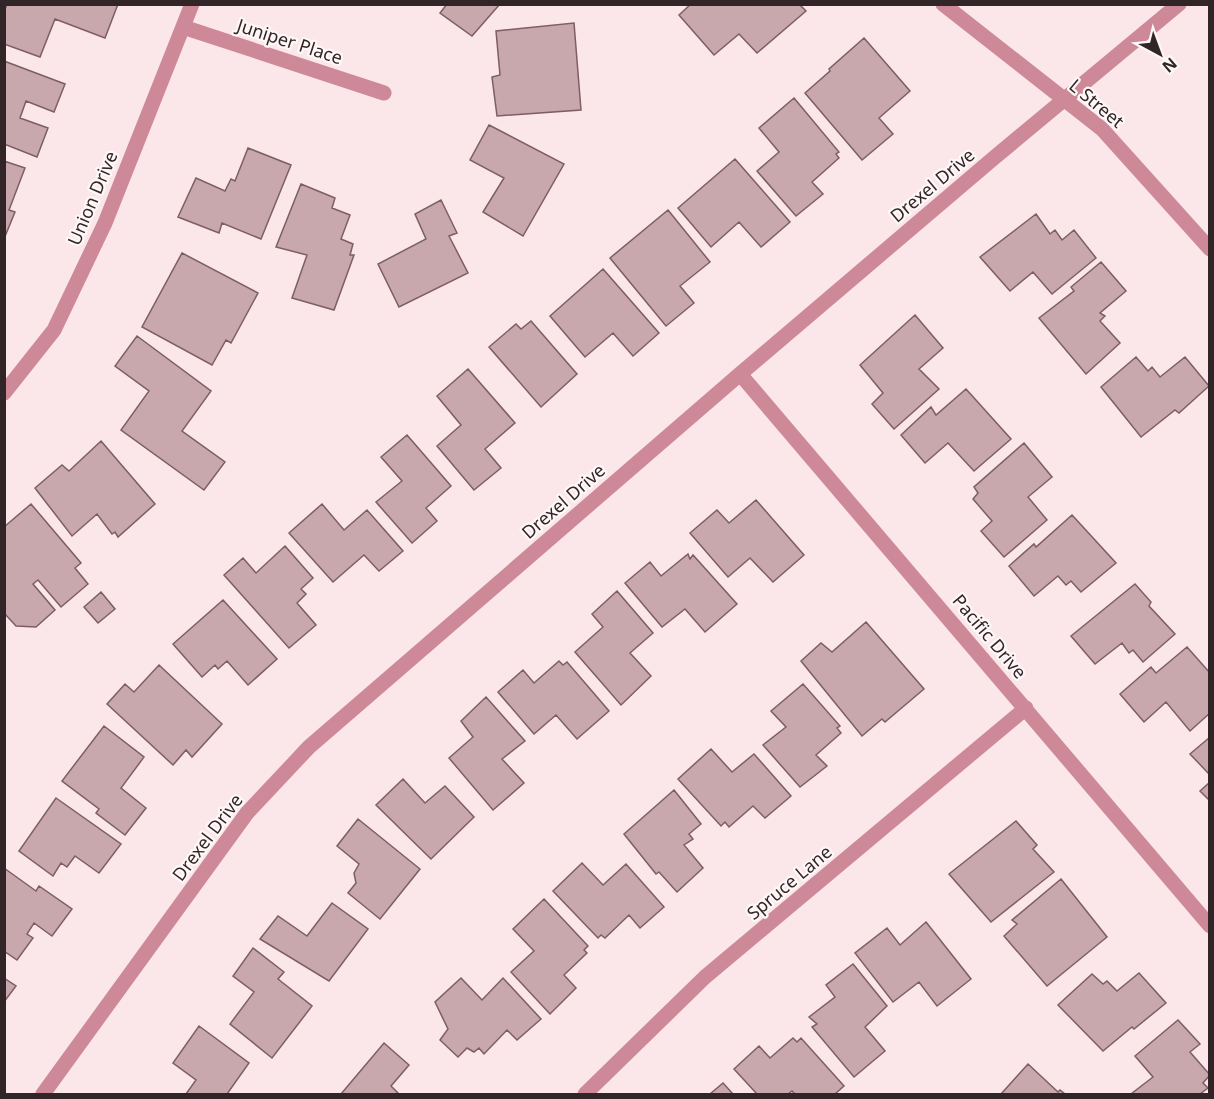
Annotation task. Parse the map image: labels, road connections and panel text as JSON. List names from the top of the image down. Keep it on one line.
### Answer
{"streets":{"street":["Juniper Place","L Street","Drexel Drive","Union Drive","Pacific Drive","Spruce Lane"]},"crossings":[["Juniper Place","Union Drive"],["L Street","Drexel Drive"],["Drexel Drive","Pacific Drive"],["Pacific Drive","Spruce Lane"]],"north":"bottom right"}
